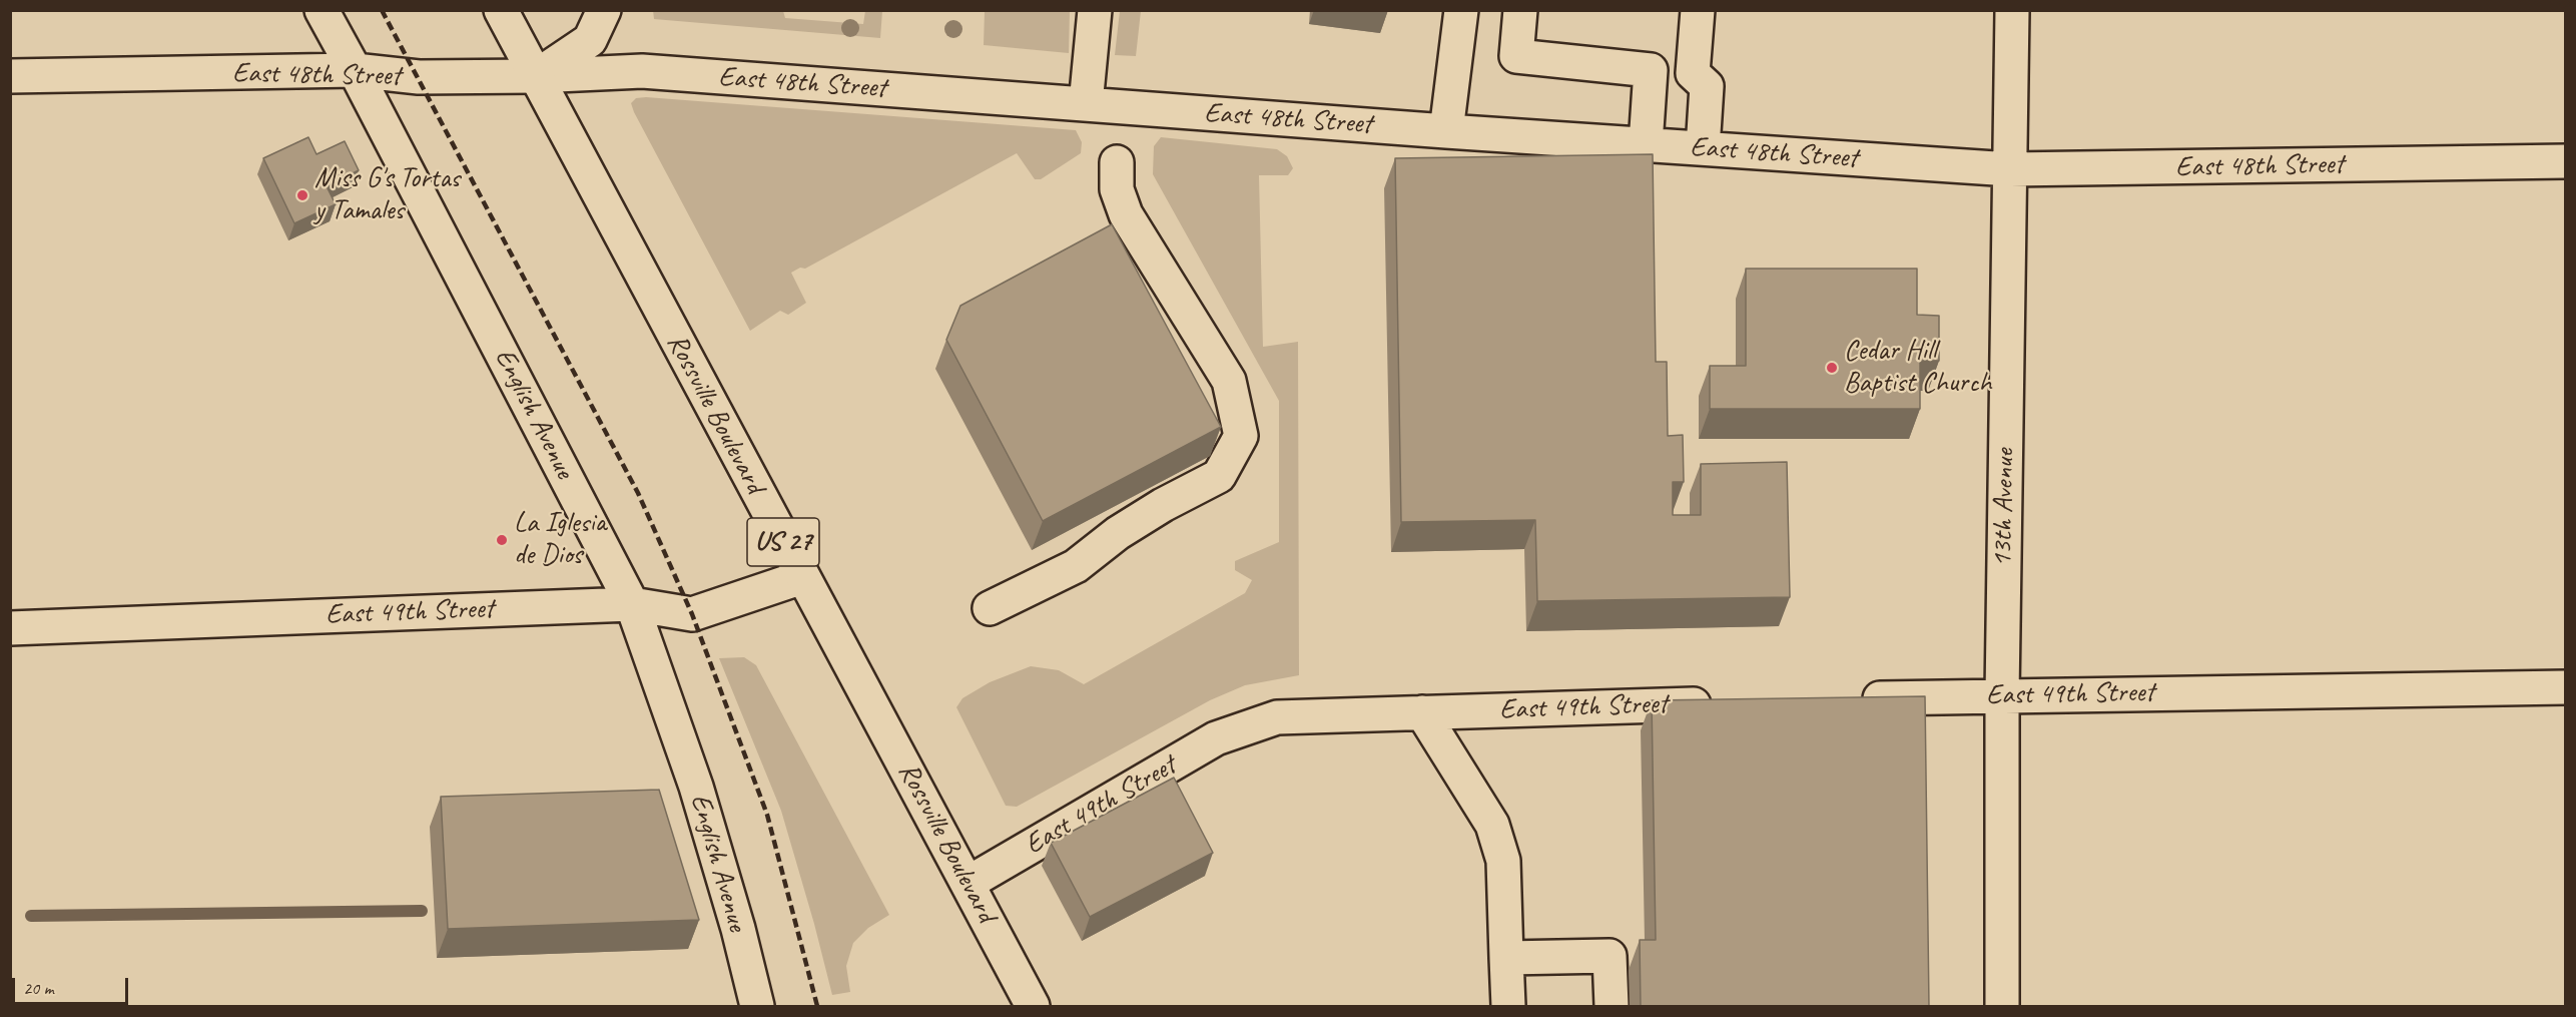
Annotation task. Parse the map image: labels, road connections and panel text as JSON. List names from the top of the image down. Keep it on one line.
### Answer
{"streets":{"main road":["East 48th Street","English Avenue","Rossville Boulevard","13th Avenue","US 27","East 49th Street"]},"crossings":[["East 48th Street","English Avenue"],["East 48th Street","Rossville Boulevard"],["East 48th Street","13th Avenue"],["English Avenue","East 49th Street"],["Rossville Boulevard","East 49th Street"],["13th Avenue","East 49th Street"]],"places":["Miss G's Tortas y Tamales","Cedar Hill Baptist Church","La Iglesia de Dios"],"scale_bar":"20 m"}
